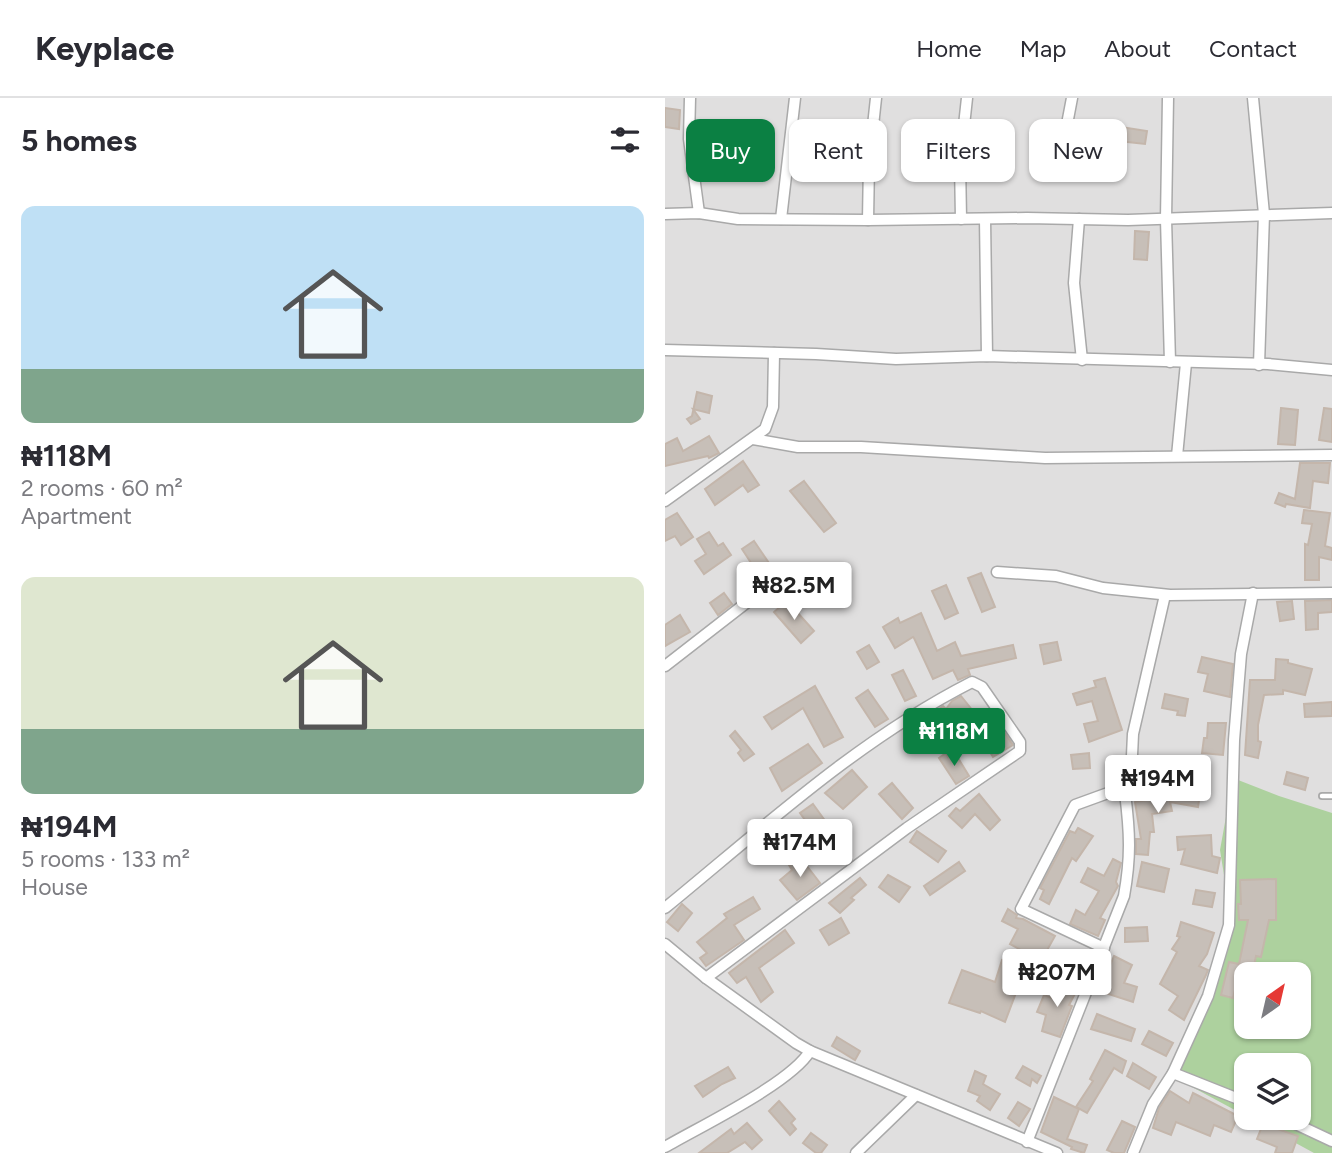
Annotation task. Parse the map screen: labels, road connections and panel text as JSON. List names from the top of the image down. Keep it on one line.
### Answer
{"north":"top right","page":{"header":"Keyplace","nav":["Home","Map","About","Contact"],"heading":"5 homes","chip":["Buy","Rent","Filters","New"],"list":[{"name":"₦118M","note":"2 rooms · 60 m² · Apartment"},{"name":"₦194M","note":"5 rooms · 133 m² · House"}],"price":["₦82.5M","₦118M","₦194M","₦174M","₦207M"]}}
